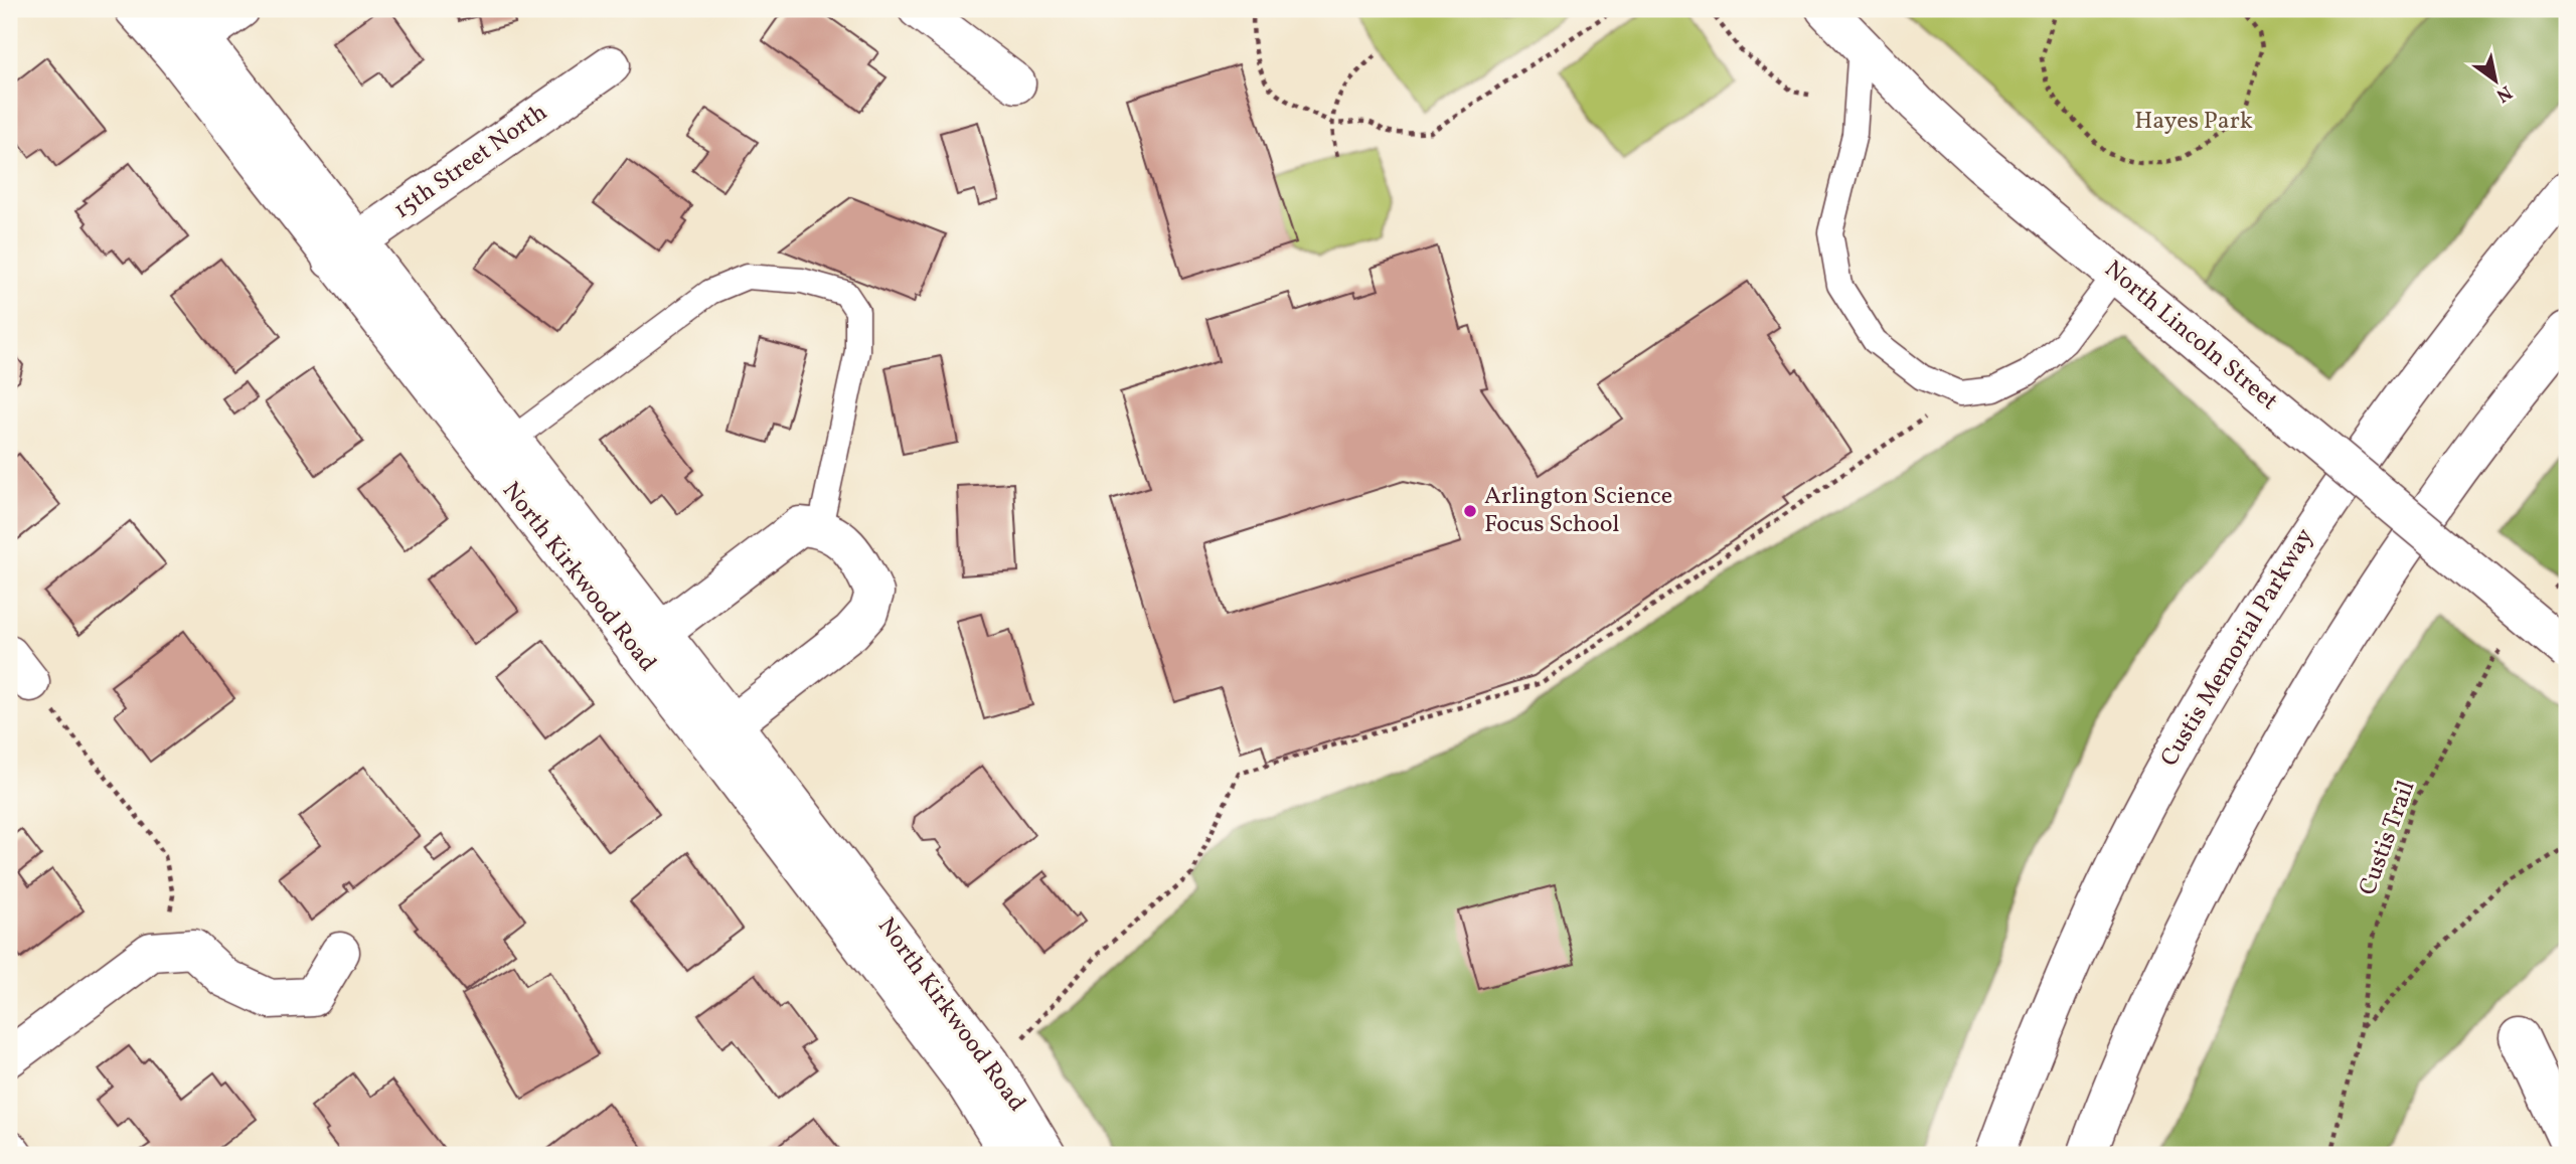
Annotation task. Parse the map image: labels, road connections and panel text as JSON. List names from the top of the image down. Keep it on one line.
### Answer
{"streets":{"main road":["15th Street North","North Lincoln Street","North Kirkwood Road","Custis Memorial Parkway"],"path":["Custis Trail"]},"crossings":[["15th Street North","North Kirkwood Road"]],"parks":["Hayes Park"],"places":["Arlington Science Focus School"],"north":"bottom right"}
